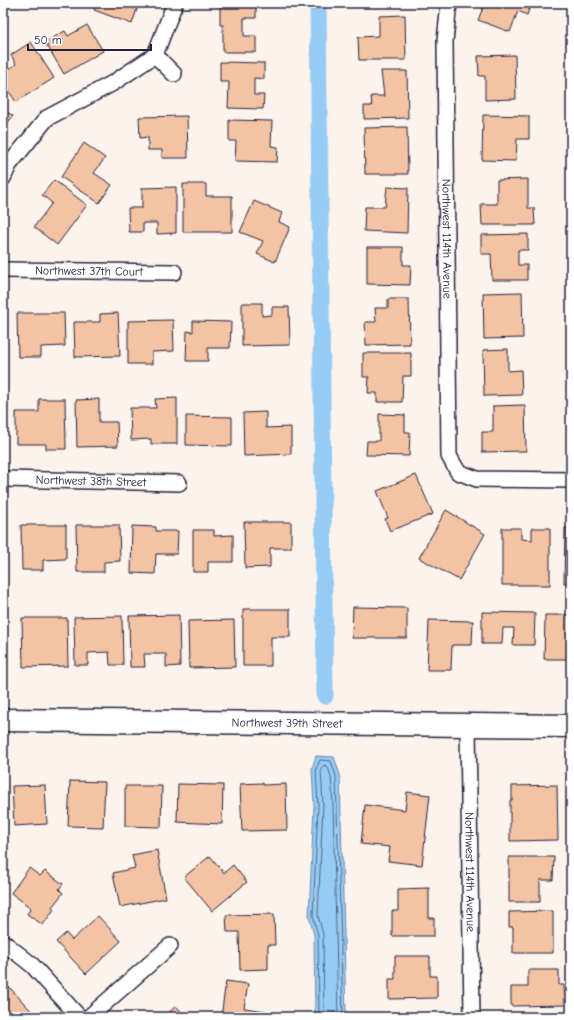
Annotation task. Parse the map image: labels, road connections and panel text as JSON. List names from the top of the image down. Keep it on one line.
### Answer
{"streets":{"street":["Northwest 114th Avenue","Northwest 37th Court","Northwest 38th Street","Northwest 39th Street"]},"crossings":[["Northwest 114th Avenue","Northwest 39th Street"]],"scale_bar":"50 m"}
